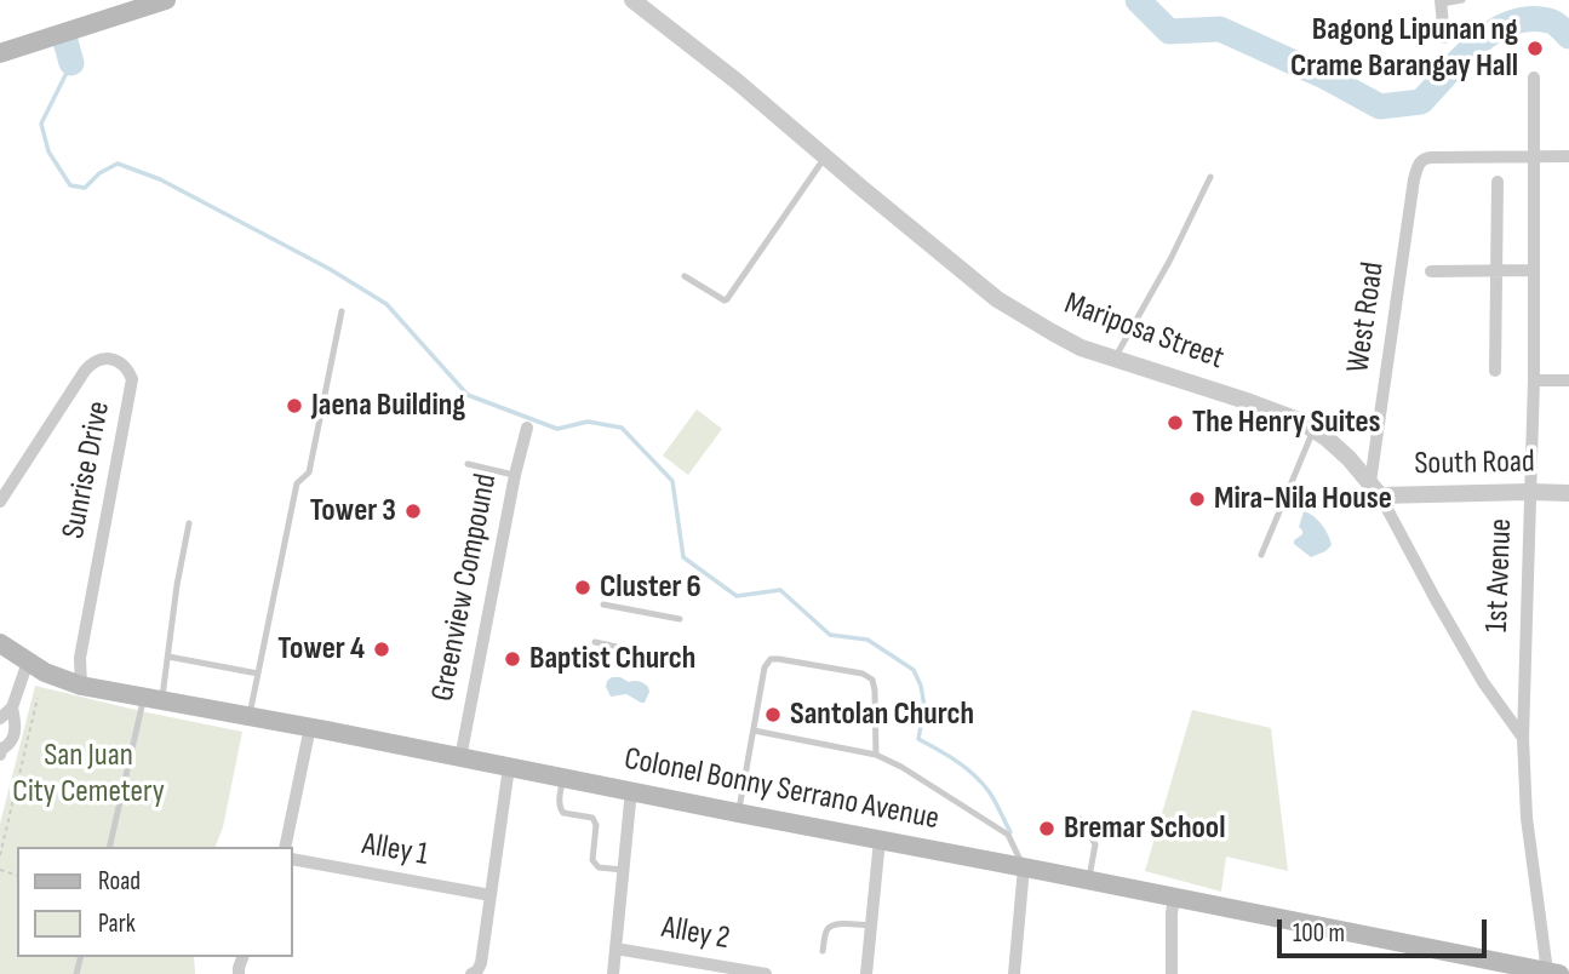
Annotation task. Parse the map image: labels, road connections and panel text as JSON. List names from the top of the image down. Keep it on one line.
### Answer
{"streets":{"main road":["Colonel Bonny Serrano Avenue"],"street":["West Road","Mariposa Street","South Road","Sunrise Drive","1st Avenue","Greenview Compound","Alley 1","Alley 2"]},"crossings":[["West Road","Mariposa Street"],["West Road","South Road"],["West Road","1st Avenue"],["Mariposa Street","South Road"],["Mariposa Street","1st Avenue"],["South Road","1st Avenue"],["Sunrise Drive","Colonel Bonny Serrano Avenue"],["1st Avenue","Colonel Bonny Serrano Avenue"],["Greenview Compound","Colonel Bonny Serrano Avenue"]],"parks":["San Juan City Cemetery"],"places":["Bagong Lipunan ng Crame Barangay Hall","Jaena Building","The Henry Suites","Mira-Nila House","Tower 3","Cluster 6","Tower 4","Baptist Church","Santolan Church","Bremar School"],"legend":["Road","Park"],"scale_bar":"100 m"}
